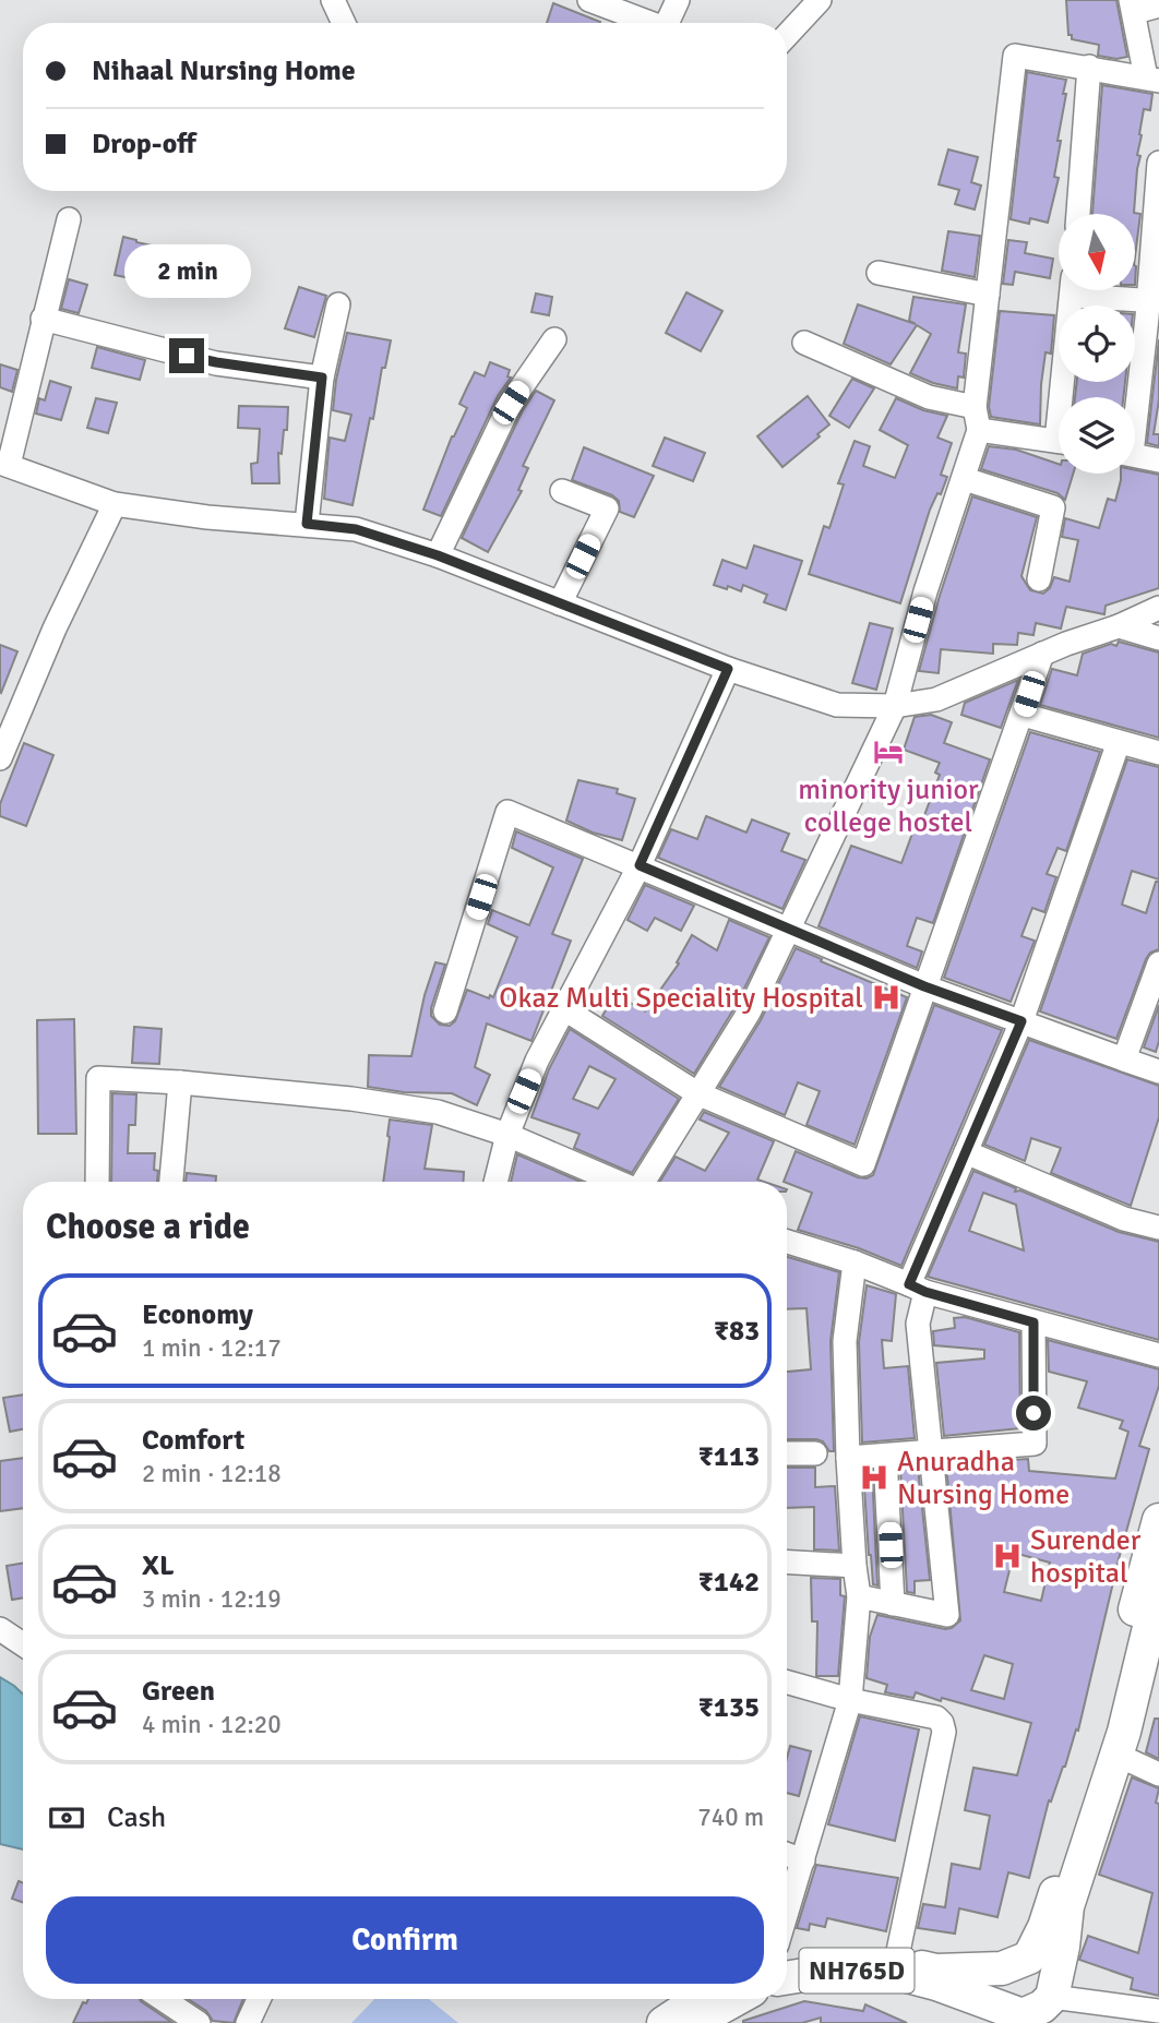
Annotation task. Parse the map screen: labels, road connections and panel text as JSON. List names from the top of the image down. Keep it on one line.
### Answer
{"streets":{"highway":["NH765D"]},"places":{"hotel":["minority junior college hostel"],"hospital":["Okaz Multi Speciality Hospital","Anuradha Nursing Home","Surender hospital"]},"north":"bottom","page":{"banner":["Nihaal Nursing Home","Drop-off"],"bubble":"2 min","heading":"Choose a ride","list":[{"name":"Economy","note":"1 min · 12:17","value":"₹83"},{"name":"Comfort","note":"2 min · 12:18","value":"₹113"},{"name":"XL","note":"3 min · 12:19","value":"₹142"},{"name":"Green","note":"4 min · 12:20","value":"₹135"}],"pay":["Cash","740 m"],"buttons":"Confirm"}}
